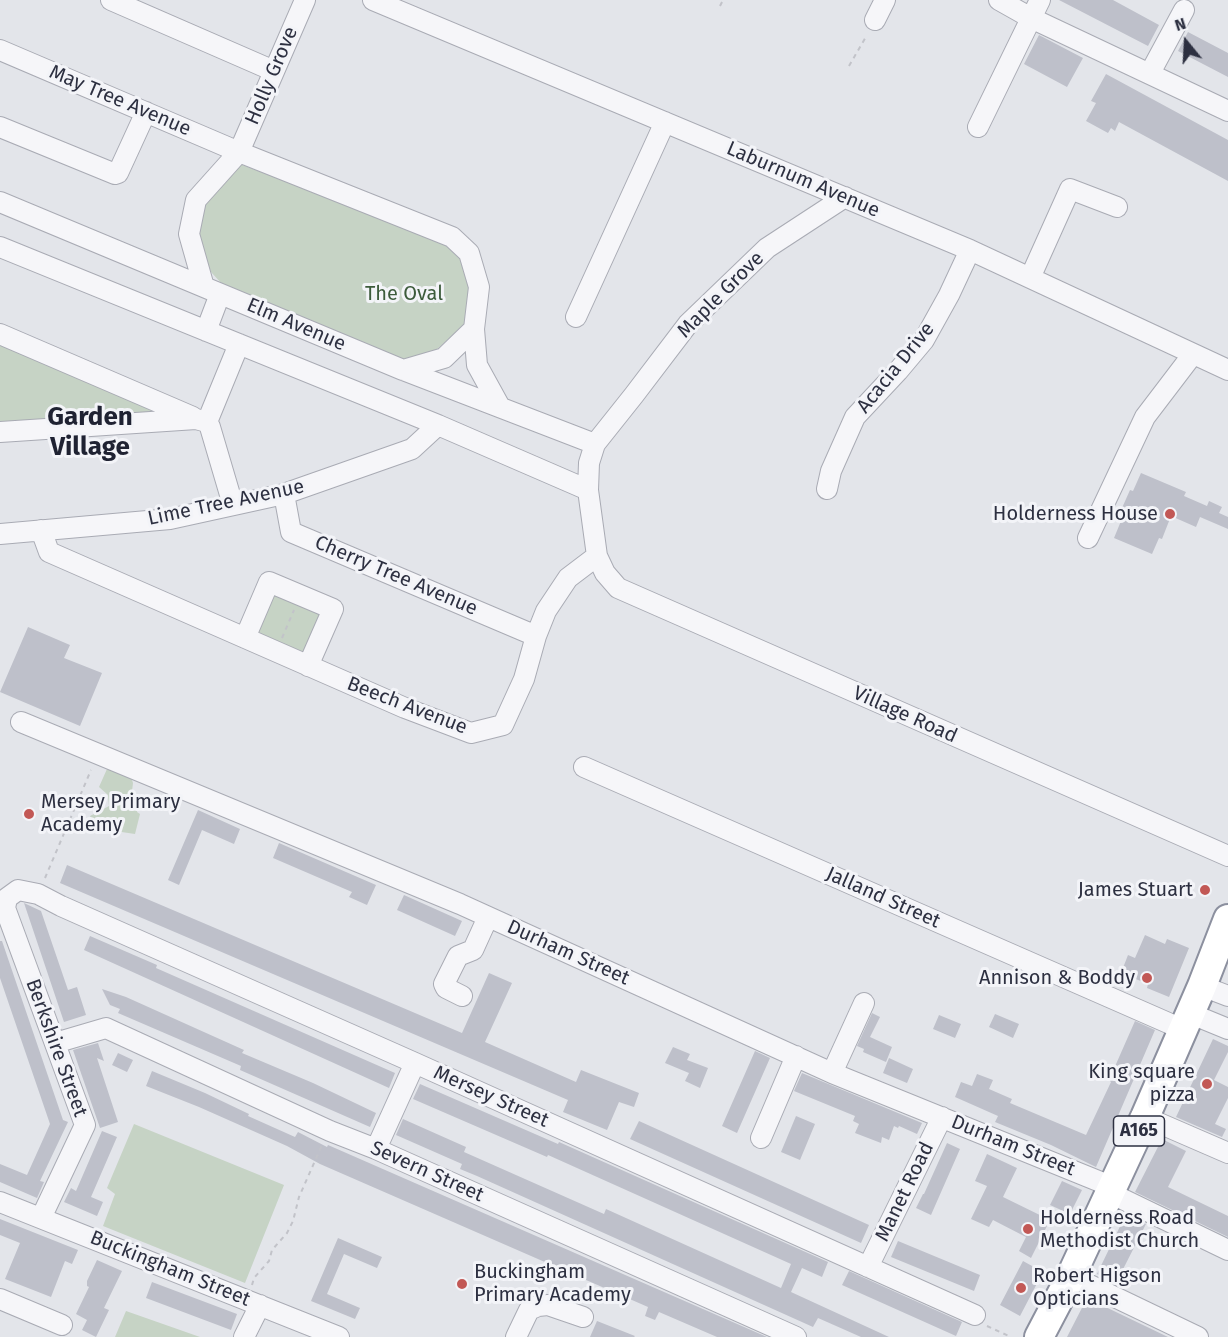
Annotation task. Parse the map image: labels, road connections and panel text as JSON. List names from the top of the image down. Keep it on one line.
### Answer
{"streets":{"highway":["A165"],"street":["Holly Grove","May Tree Avenue","Laburnum Avenue","Maple Grove","Elm Avenue","Acacia Drive","Lime Tree Avenue","Cherry Tree Avenue","Beech Avenue","Village Road","Jalland Street","Durham Street","Berkshire Street","Mersey Street","Severn Street","Manet Road","Buckingham Street"]},"crossings":[["Holly Grove","May Tree Avenue"],["Laburnum Avenue","Maple Grove"],["Laburnum Avenue","Acacia Drive"],["Maple Grove","Elm Avenue"],["Elm Avenue","Lime Tree Avenue"],["Lime Tree Avenue","Cherry Tree Avenue"],["Lime Tree Avenue","Beech Avenue"],["Cherry Tree Avenue","Beech Avenue"],["Beech Avenue","Village Road"],["Jalland Street","A165"],["Durham Street","A165"],["Durham Street","Manet Road"],["Berkshire Street","Severn Street"],["Berkshire Street","Buckingham Street"],["Mersey Street","Manet Road"]],"districts":["Garden Village"],"parks":["The Oval"],"places":["Holderness House","Mersey Primary Academy","James Stuart","Annison & Boddy","King square pizza","Holderness Road Methodist Church","Buckingham Primary Academy","Robert Higson Opticians"],"north":"top"}
